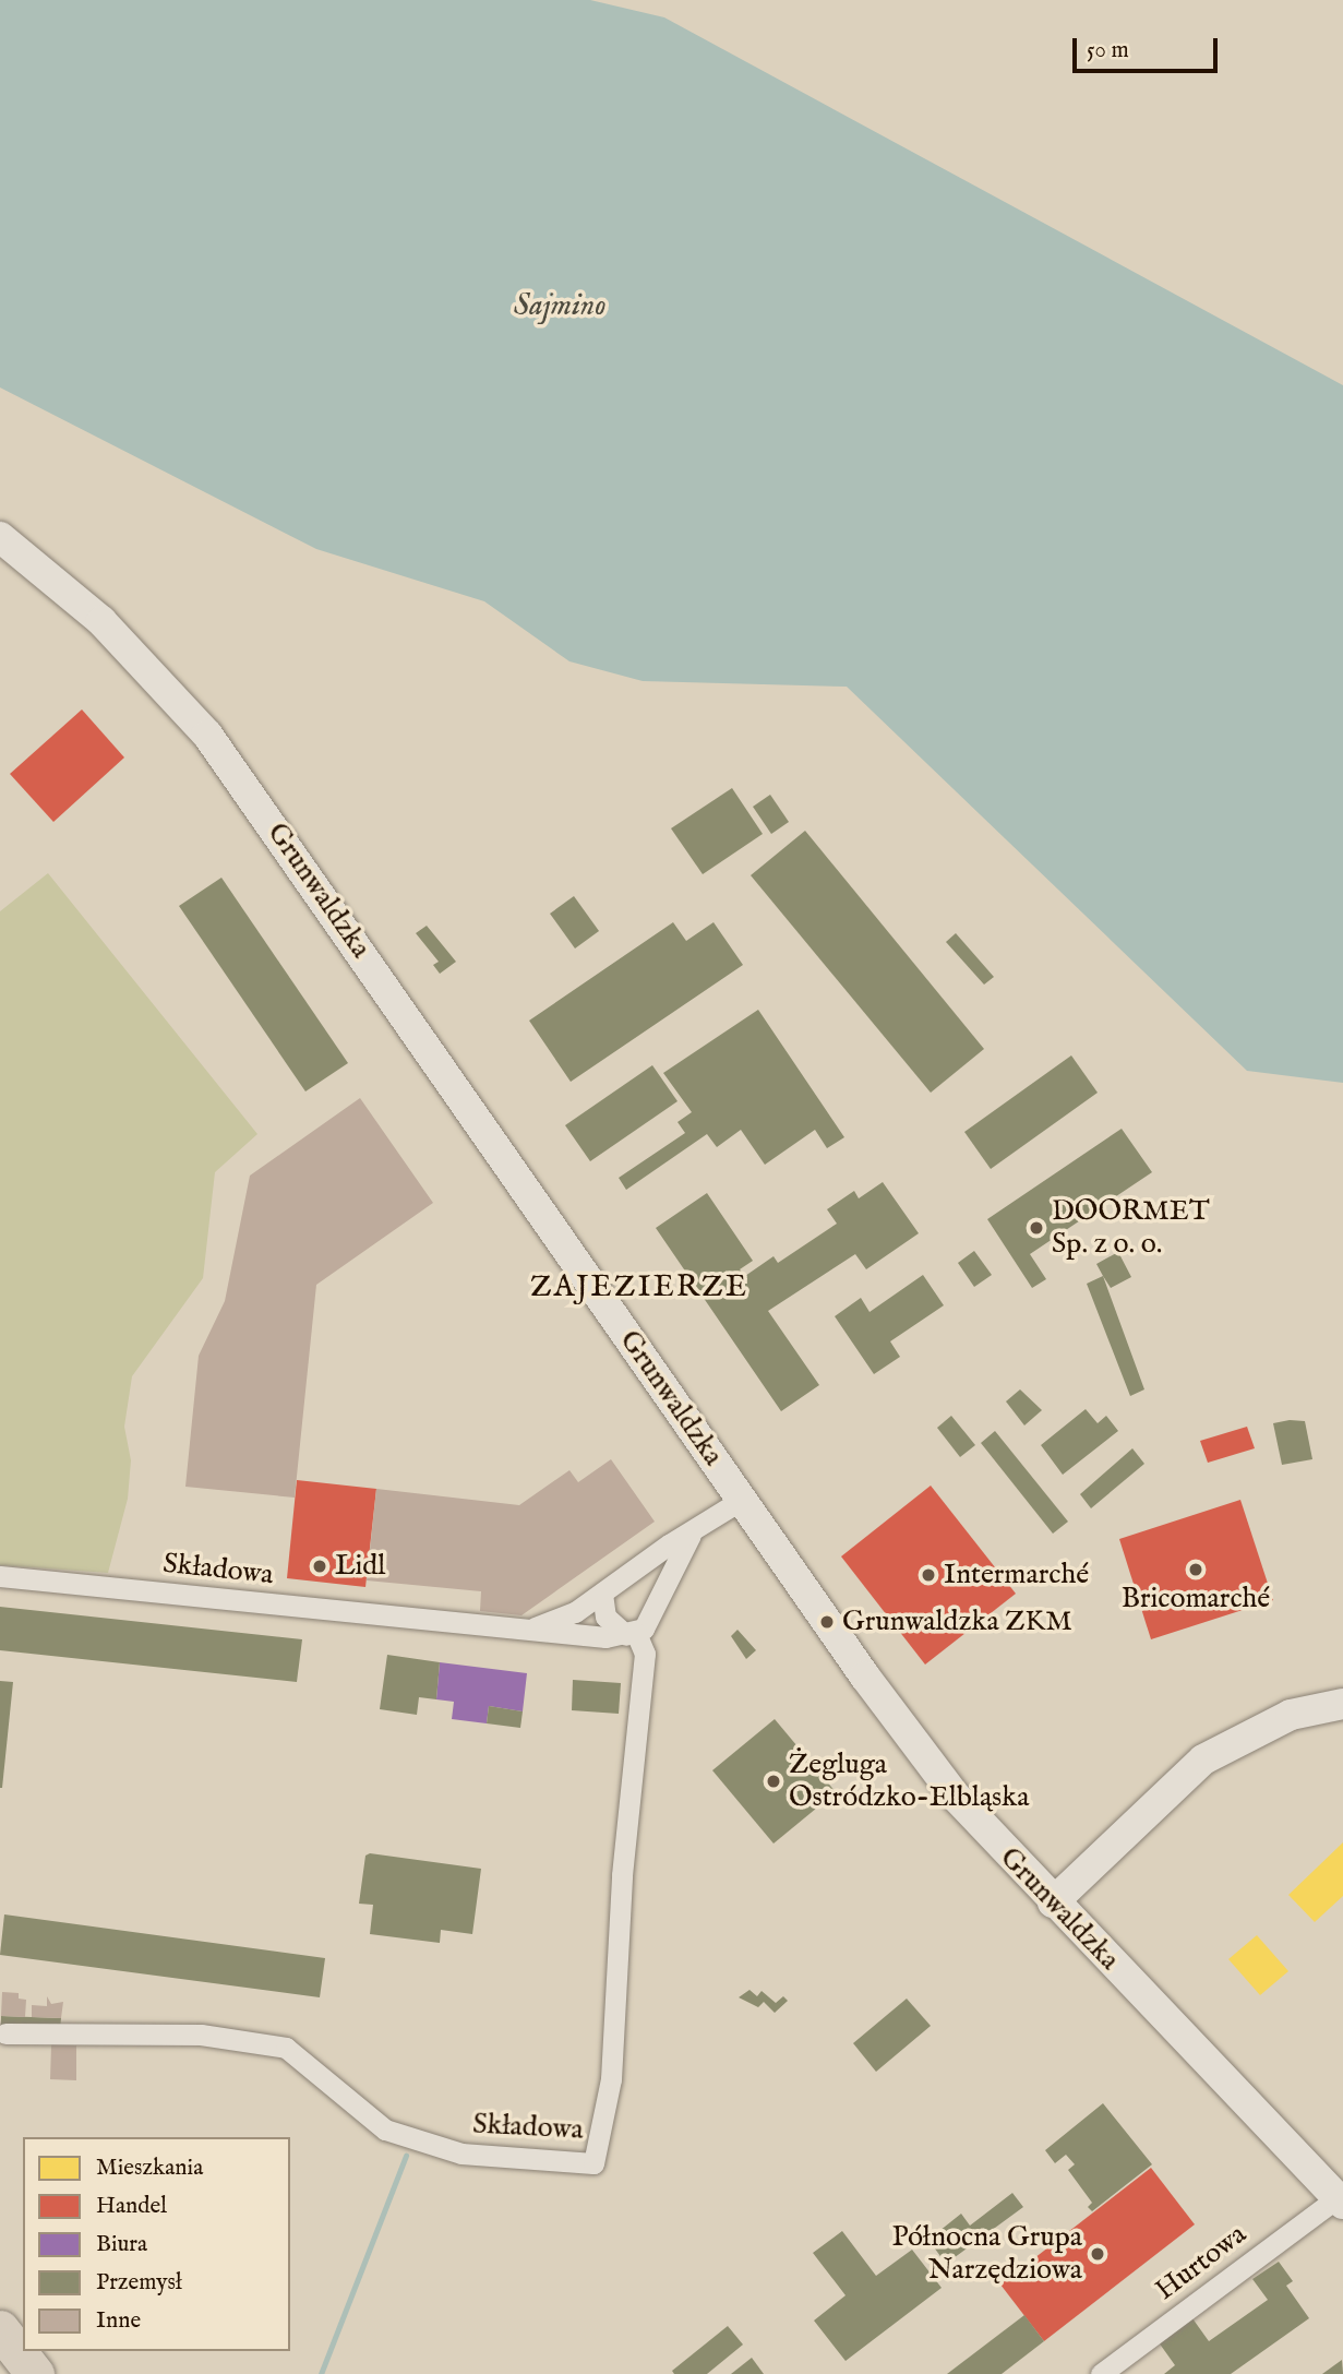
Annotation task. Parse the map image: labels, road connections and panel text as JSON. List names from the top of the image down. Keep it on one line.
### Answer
{"streets":{"main road":["Grunwaldzka"],"street":["Składowa","Hurtowa"]},"crossings":[["Grunwaldzka","Składowa"],["Grunwaldzka","Hurtowa"]],"districts":["ZAJEZIERZE"],"water":["Sajmino"],"places":["DOORMET Sp. z o. o.","Lidl","Bricomarché","Intermarché","Grunwaldzka ZKM","Żegluga Ostródzko-Elbląska","Północna Grupa Narzędziowa"],"legend":["Mieszkania","Handel","Biura","Przemysł","Inne"],"scale_bar":"50 m"}
